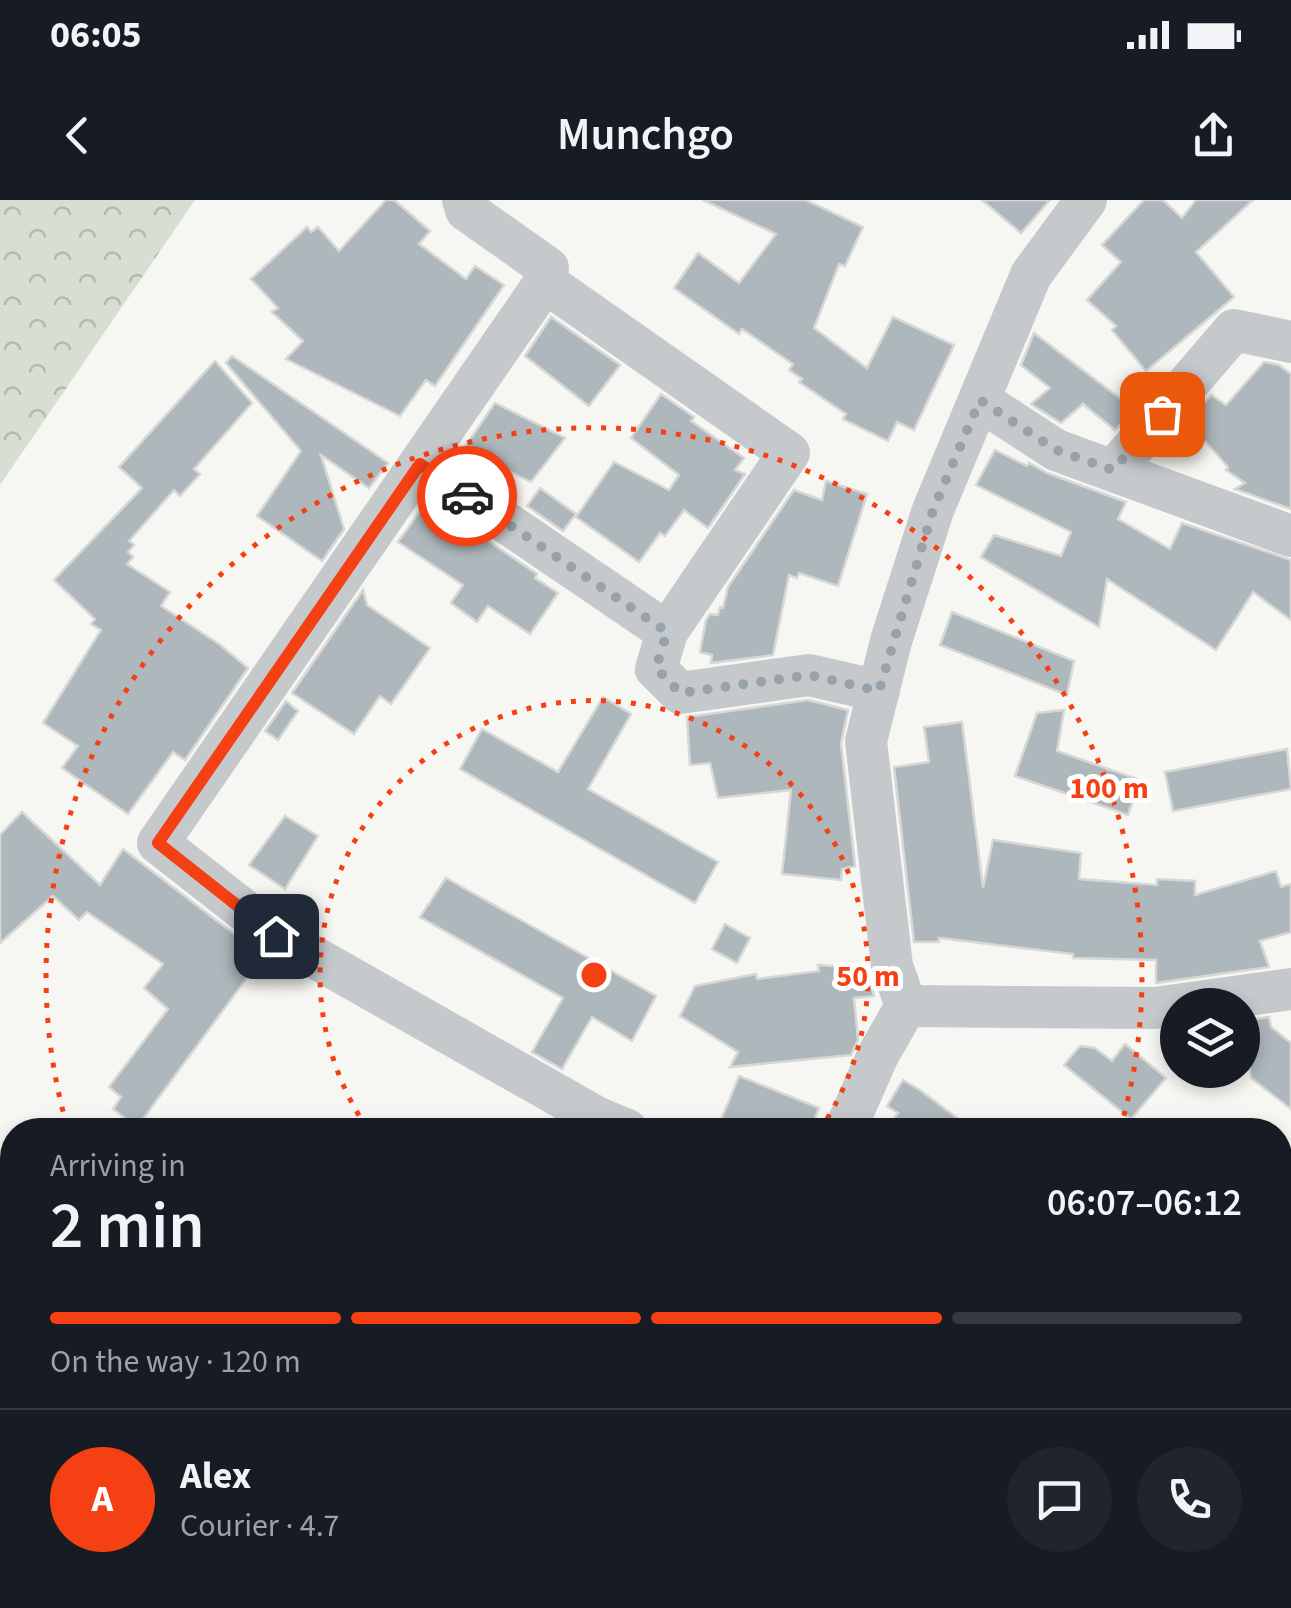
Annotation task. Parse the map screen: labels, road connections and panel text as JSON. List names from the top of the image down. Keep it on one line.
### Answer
{"page":{"status":"06:05","header":"Munchgo","heading":["2 min","Arriving in","06:07–06:12"],"panel":["Alex","Courier · 4.7"],"bar":"On the way · 120 m","round":"A"},"rings":["100 m","50 m"]}
